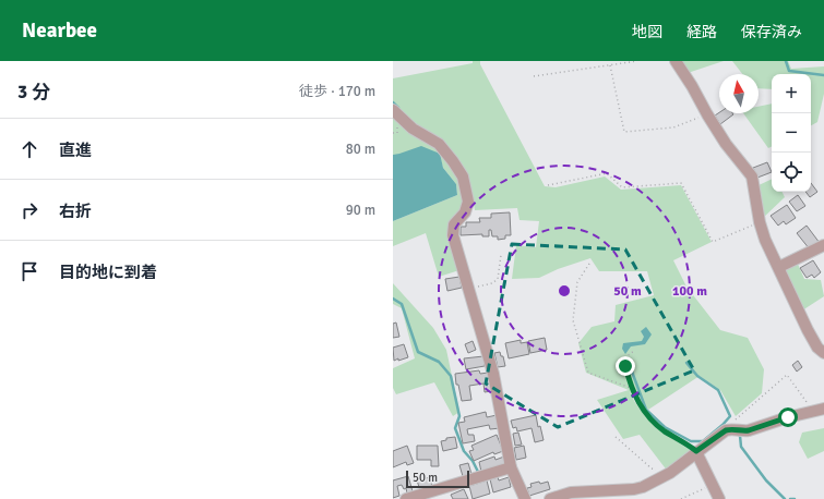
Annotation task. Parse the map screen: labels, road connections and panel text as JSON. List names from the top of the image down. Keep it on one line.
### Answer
{"scale_bar":"50 m","north":"top","page":{"header":"Nearbee","nav":["地図","経路","保存済み"],"heading":["3 分","徒歩 · 170 m"],"map_buttons":["+","−"],"list":[["直進","80 m"],["右折","90 m"],"目的地に到着"],"scale":"50 m"},"rings":["50 m","100 m"]}
